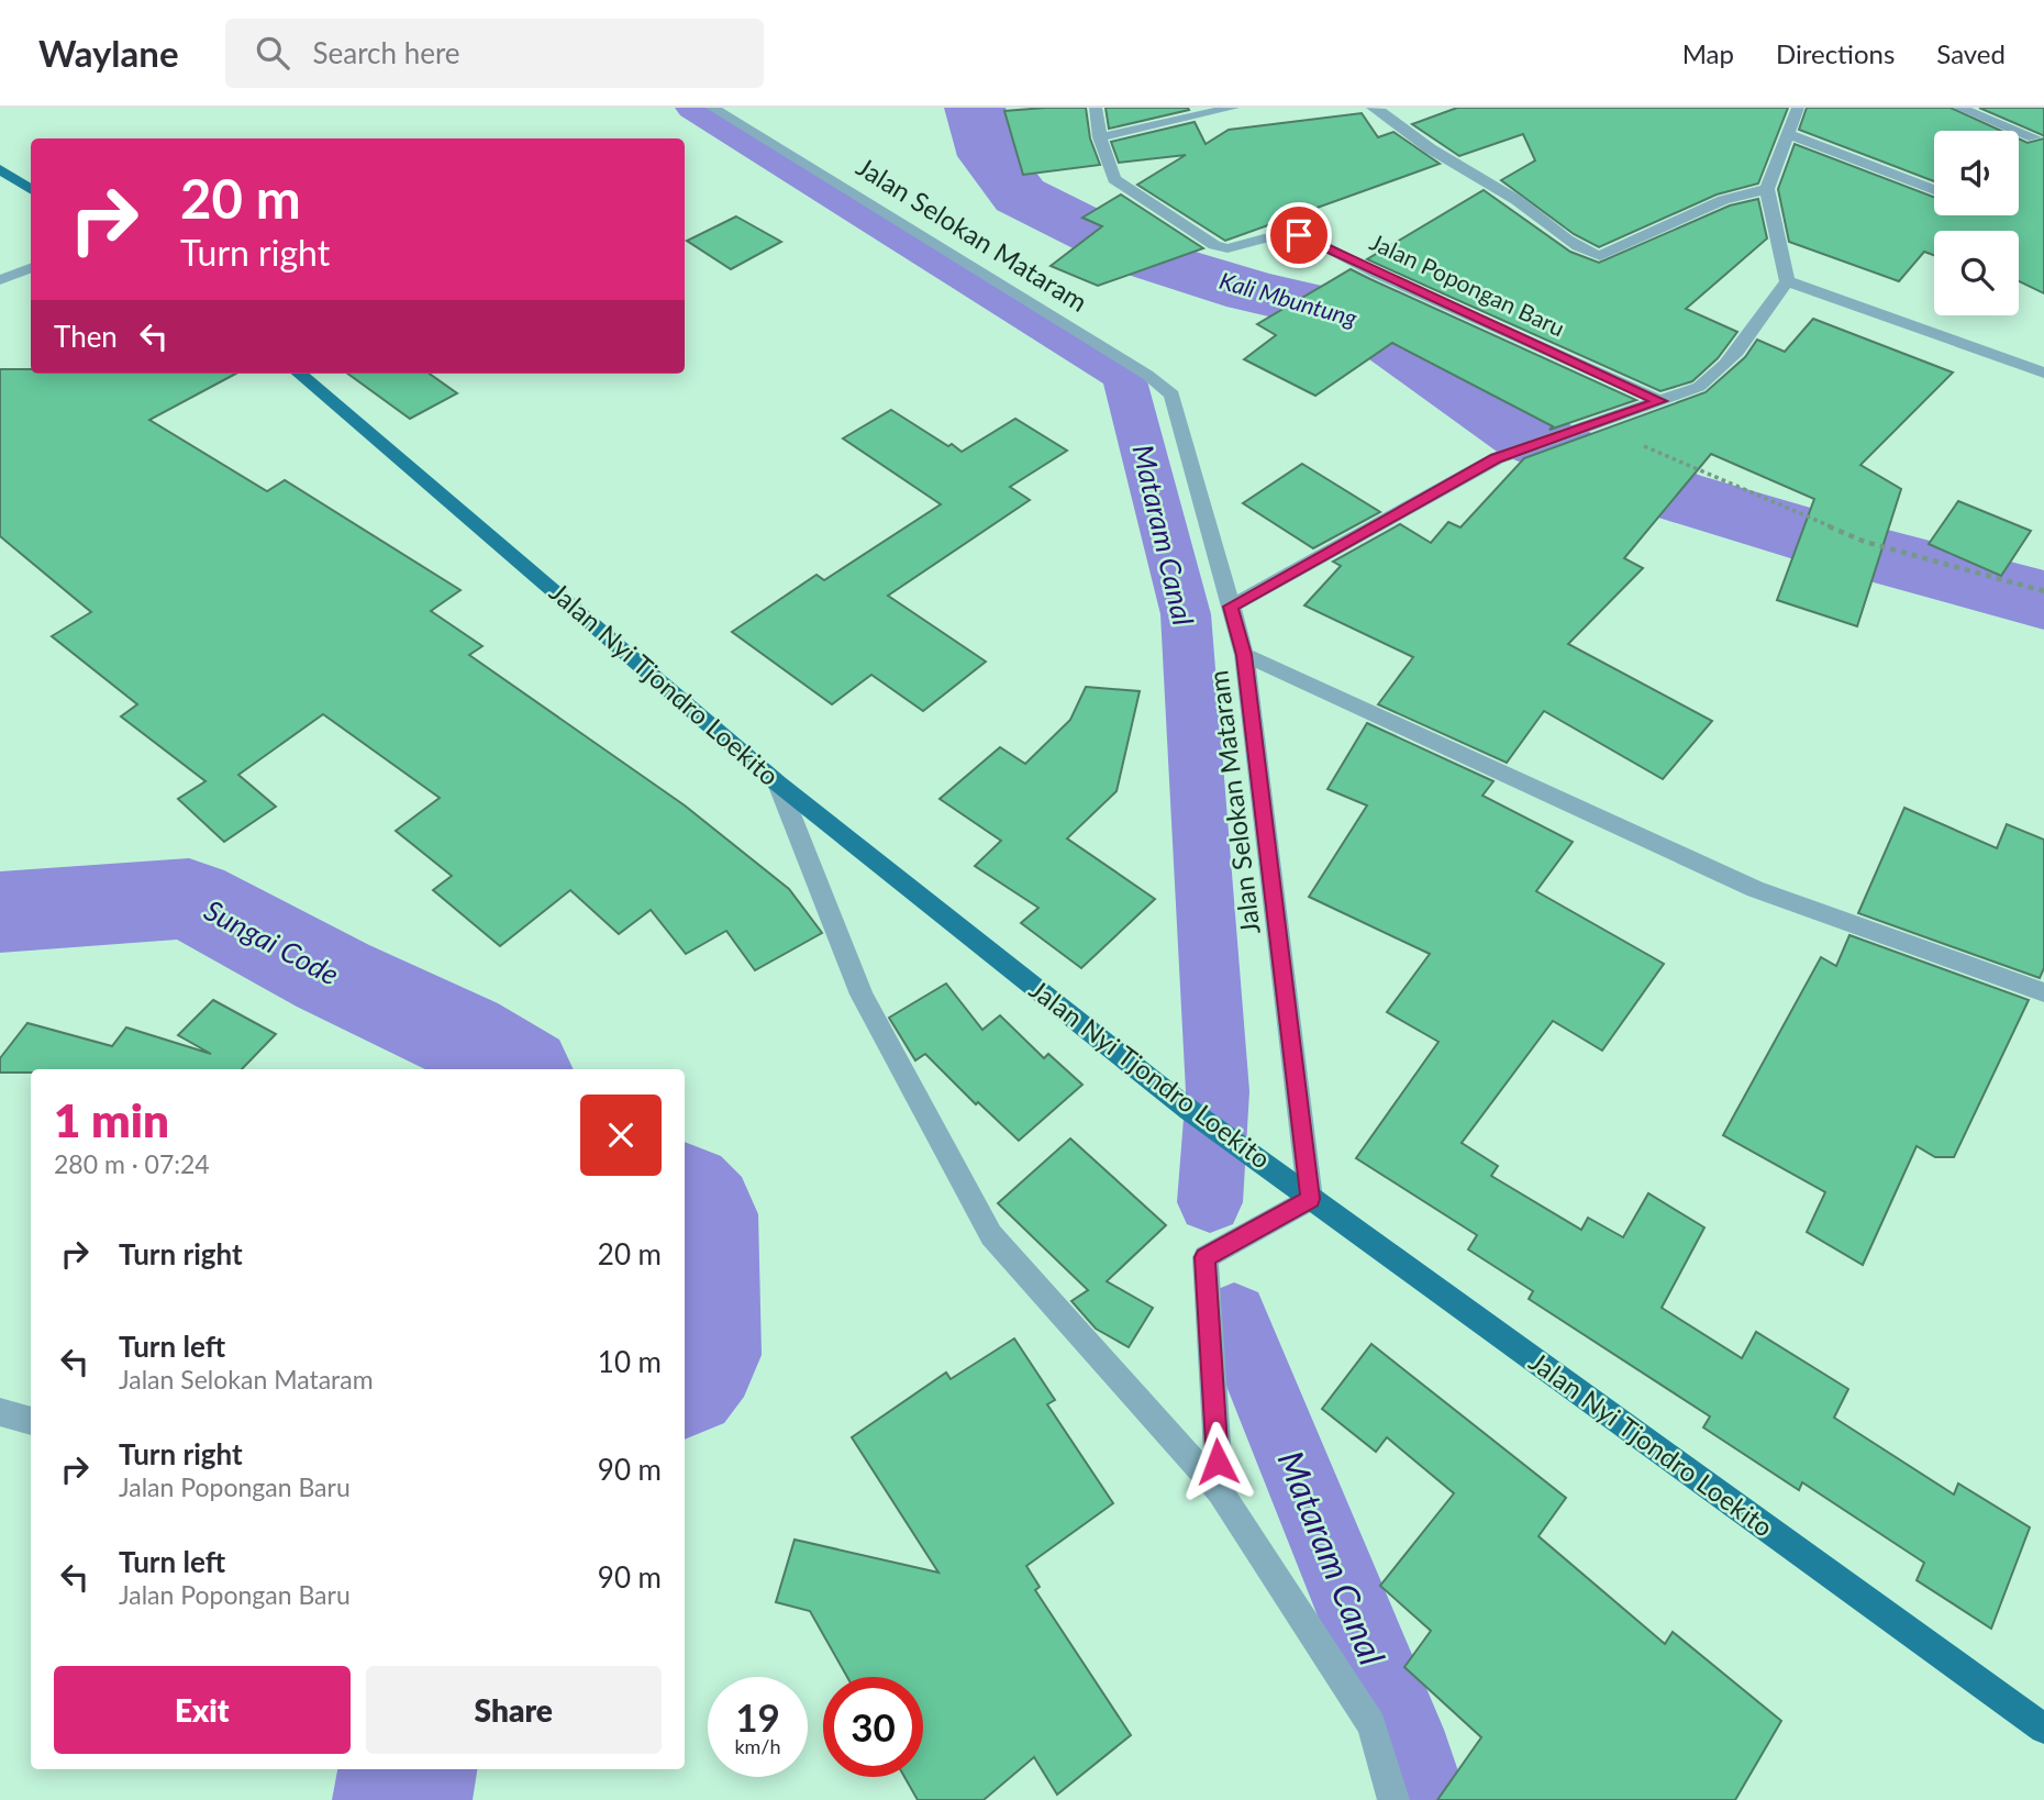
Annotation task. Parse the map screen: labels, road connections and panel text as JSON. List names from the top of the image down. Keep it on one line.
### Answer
{"streets":{"main road":["Jalan Nyi Tjondro Loekito"],"street":["Jalan Selokan Mataram","Jalan Popongan Baru"]},"crossings":[["Jalan Selokan Mataram","Jalan Nyi Tjondro Loekito"]],"water":["Kali Mbuntung","Mataram Canal","Sungai Code"],"page":{"header":"Waylane","search":"Search here","nav":["Map","Directions","Saved"],"turn":["20 m","Turn right"],"then":"Then","heading":["1 min","280 m · 07:24"],"list":[{"name":"Turn right","value":"20 m"},{"name":"Turn left","note":"Jalan Selokan Mataram","value":"10 m"},{"name":"Turn right","note":"Jalan Popongan Baru","value":"90 m"},{"name":"Turn left","note":"Jalan Popongan Baru","value":"90 m"}],"buttons":["Exit","Share"],"speed":"19 km/h","limit":"30"}}
